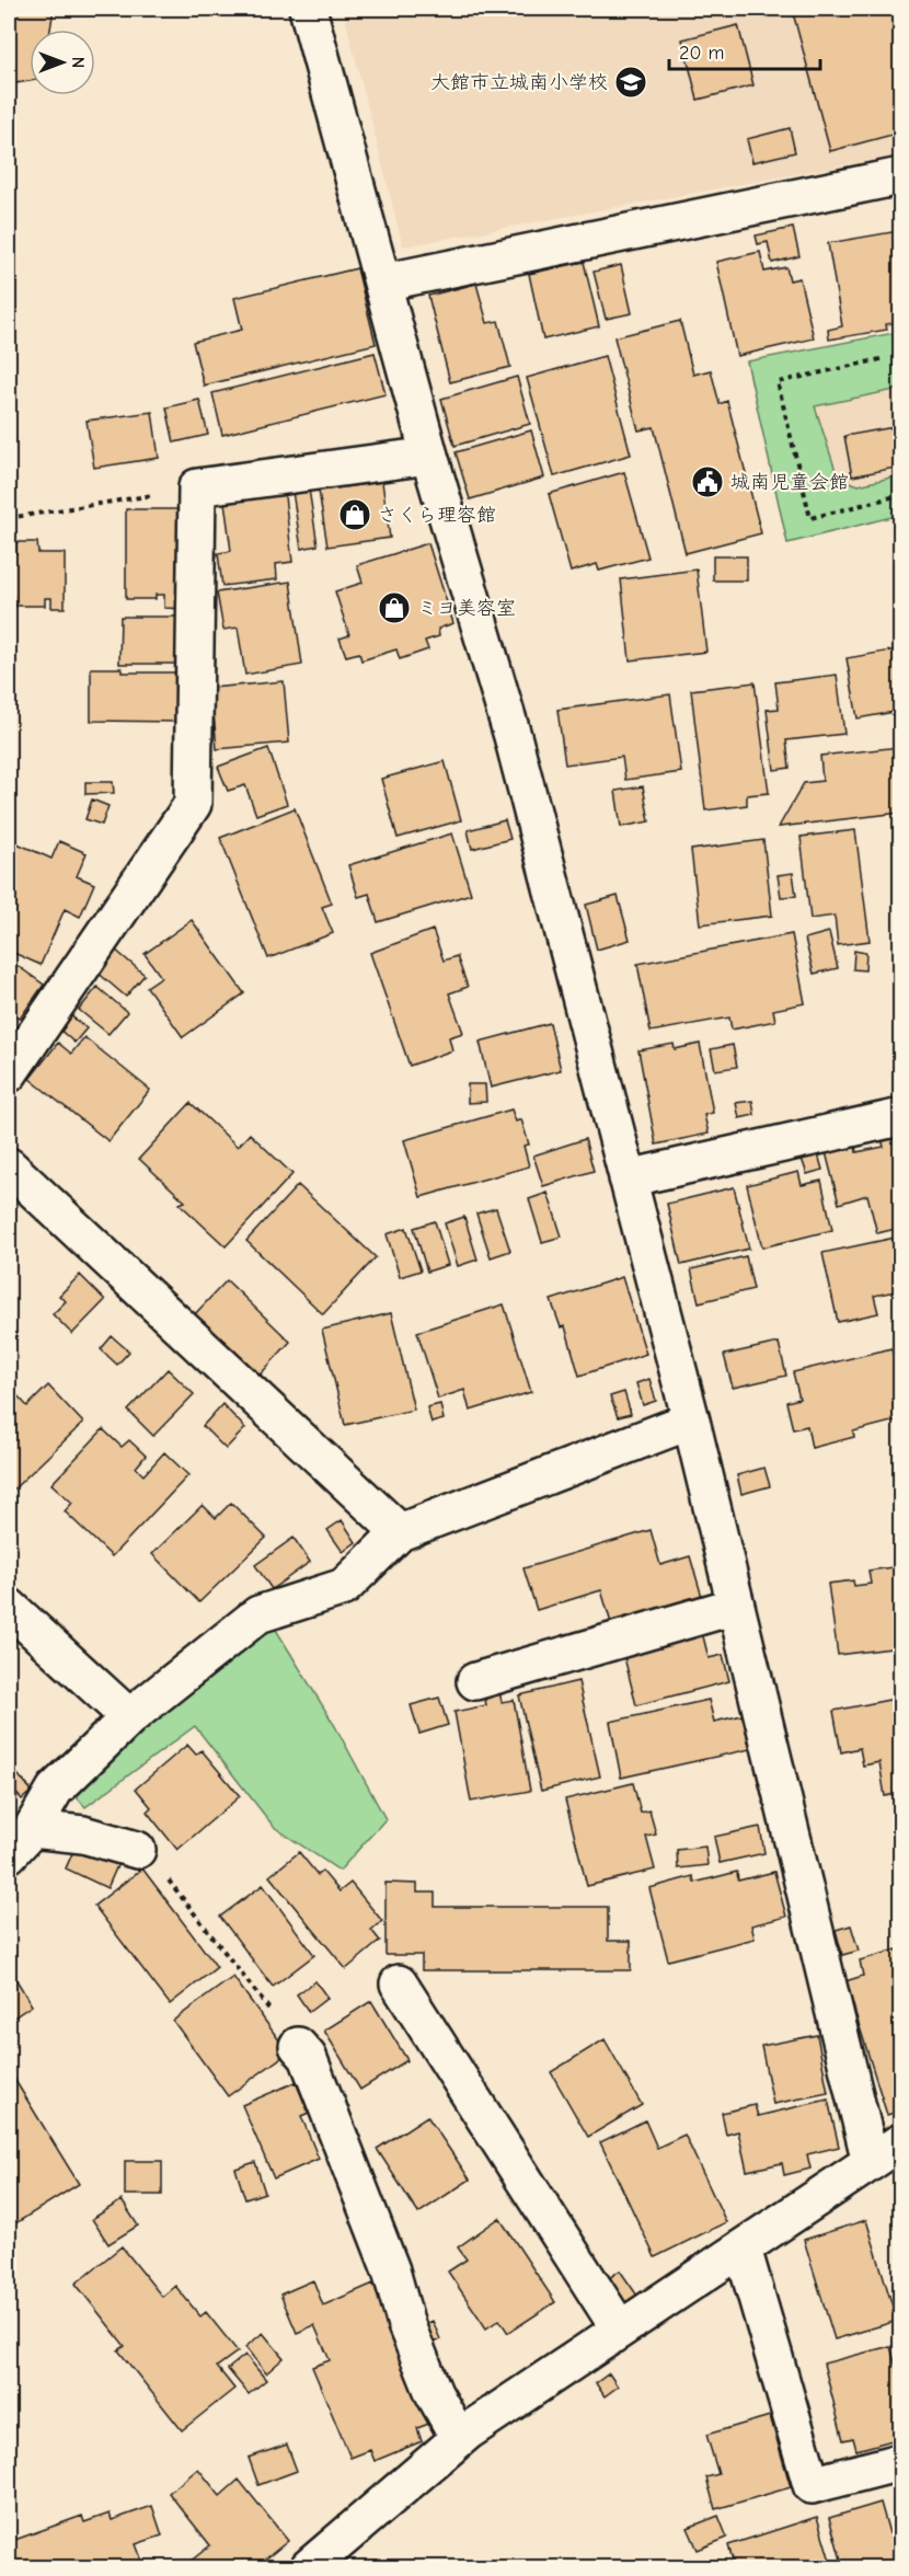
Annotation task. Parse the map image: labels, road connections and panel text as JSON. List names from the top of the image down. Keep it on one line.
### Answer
{"places":{"school or university":["大館市立城南小学校"],"public building":["城南児童会館"],"shop":["さくら理容館","ミヨ美容室"]},"scale_bar":"20 m","north":"right"}
